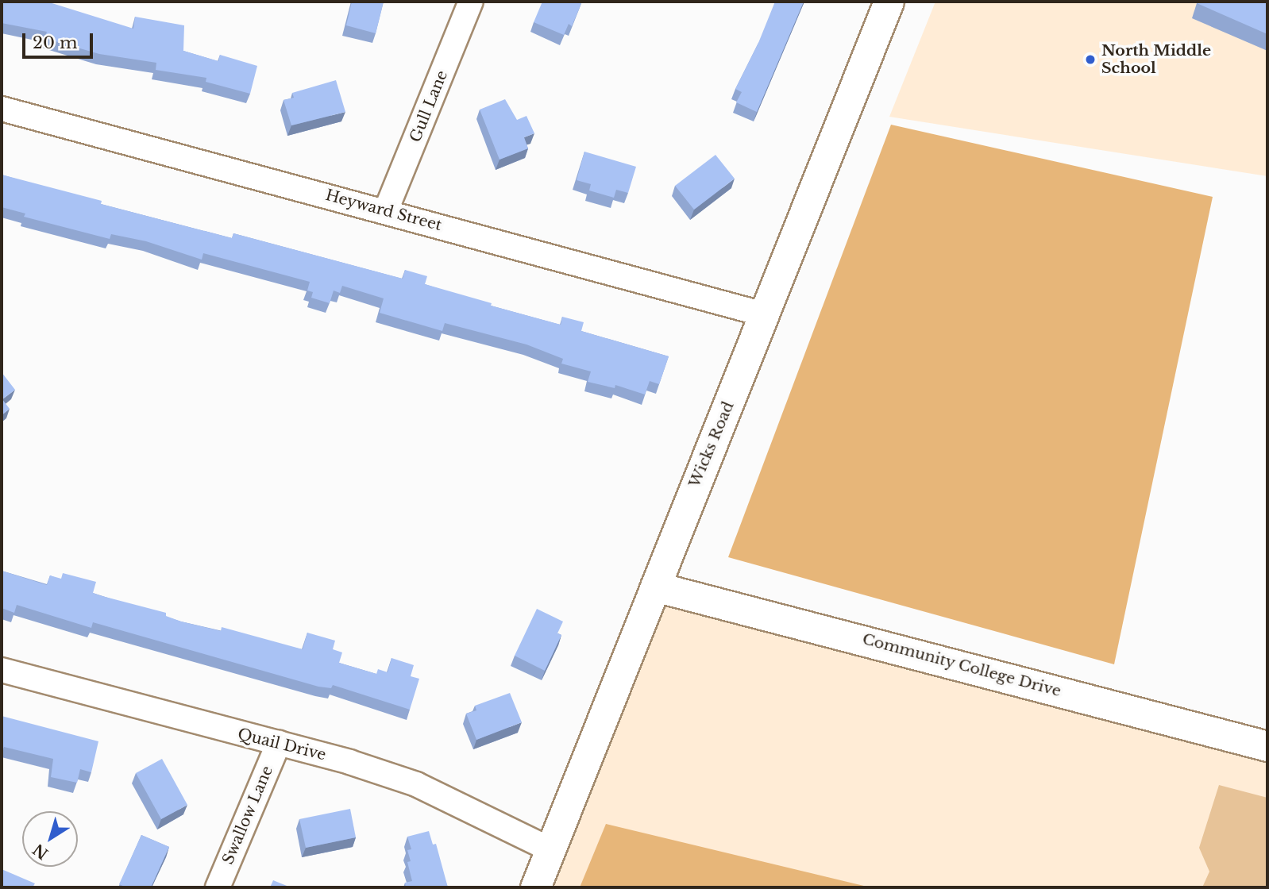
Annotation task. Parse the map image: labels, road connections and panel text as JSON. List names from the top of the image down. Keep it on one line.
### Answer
{"streets":{"main road":["Wicks Road","Community College Drive"],"street":["Gull Lane","Heyward Street","Quail Drive","Swallow Lane"]},"crossings":[["Gull Lane","Heyward Street"],["Heyward Street","Wicks Road"],["Wicks Road","Community College Drive"],["Wicks Road","Quail Drive"],["Quail Drive","Swallow Lane"]],"places":["North Middle School"],"scale_bar":"20 m","north":"bottom left"}
